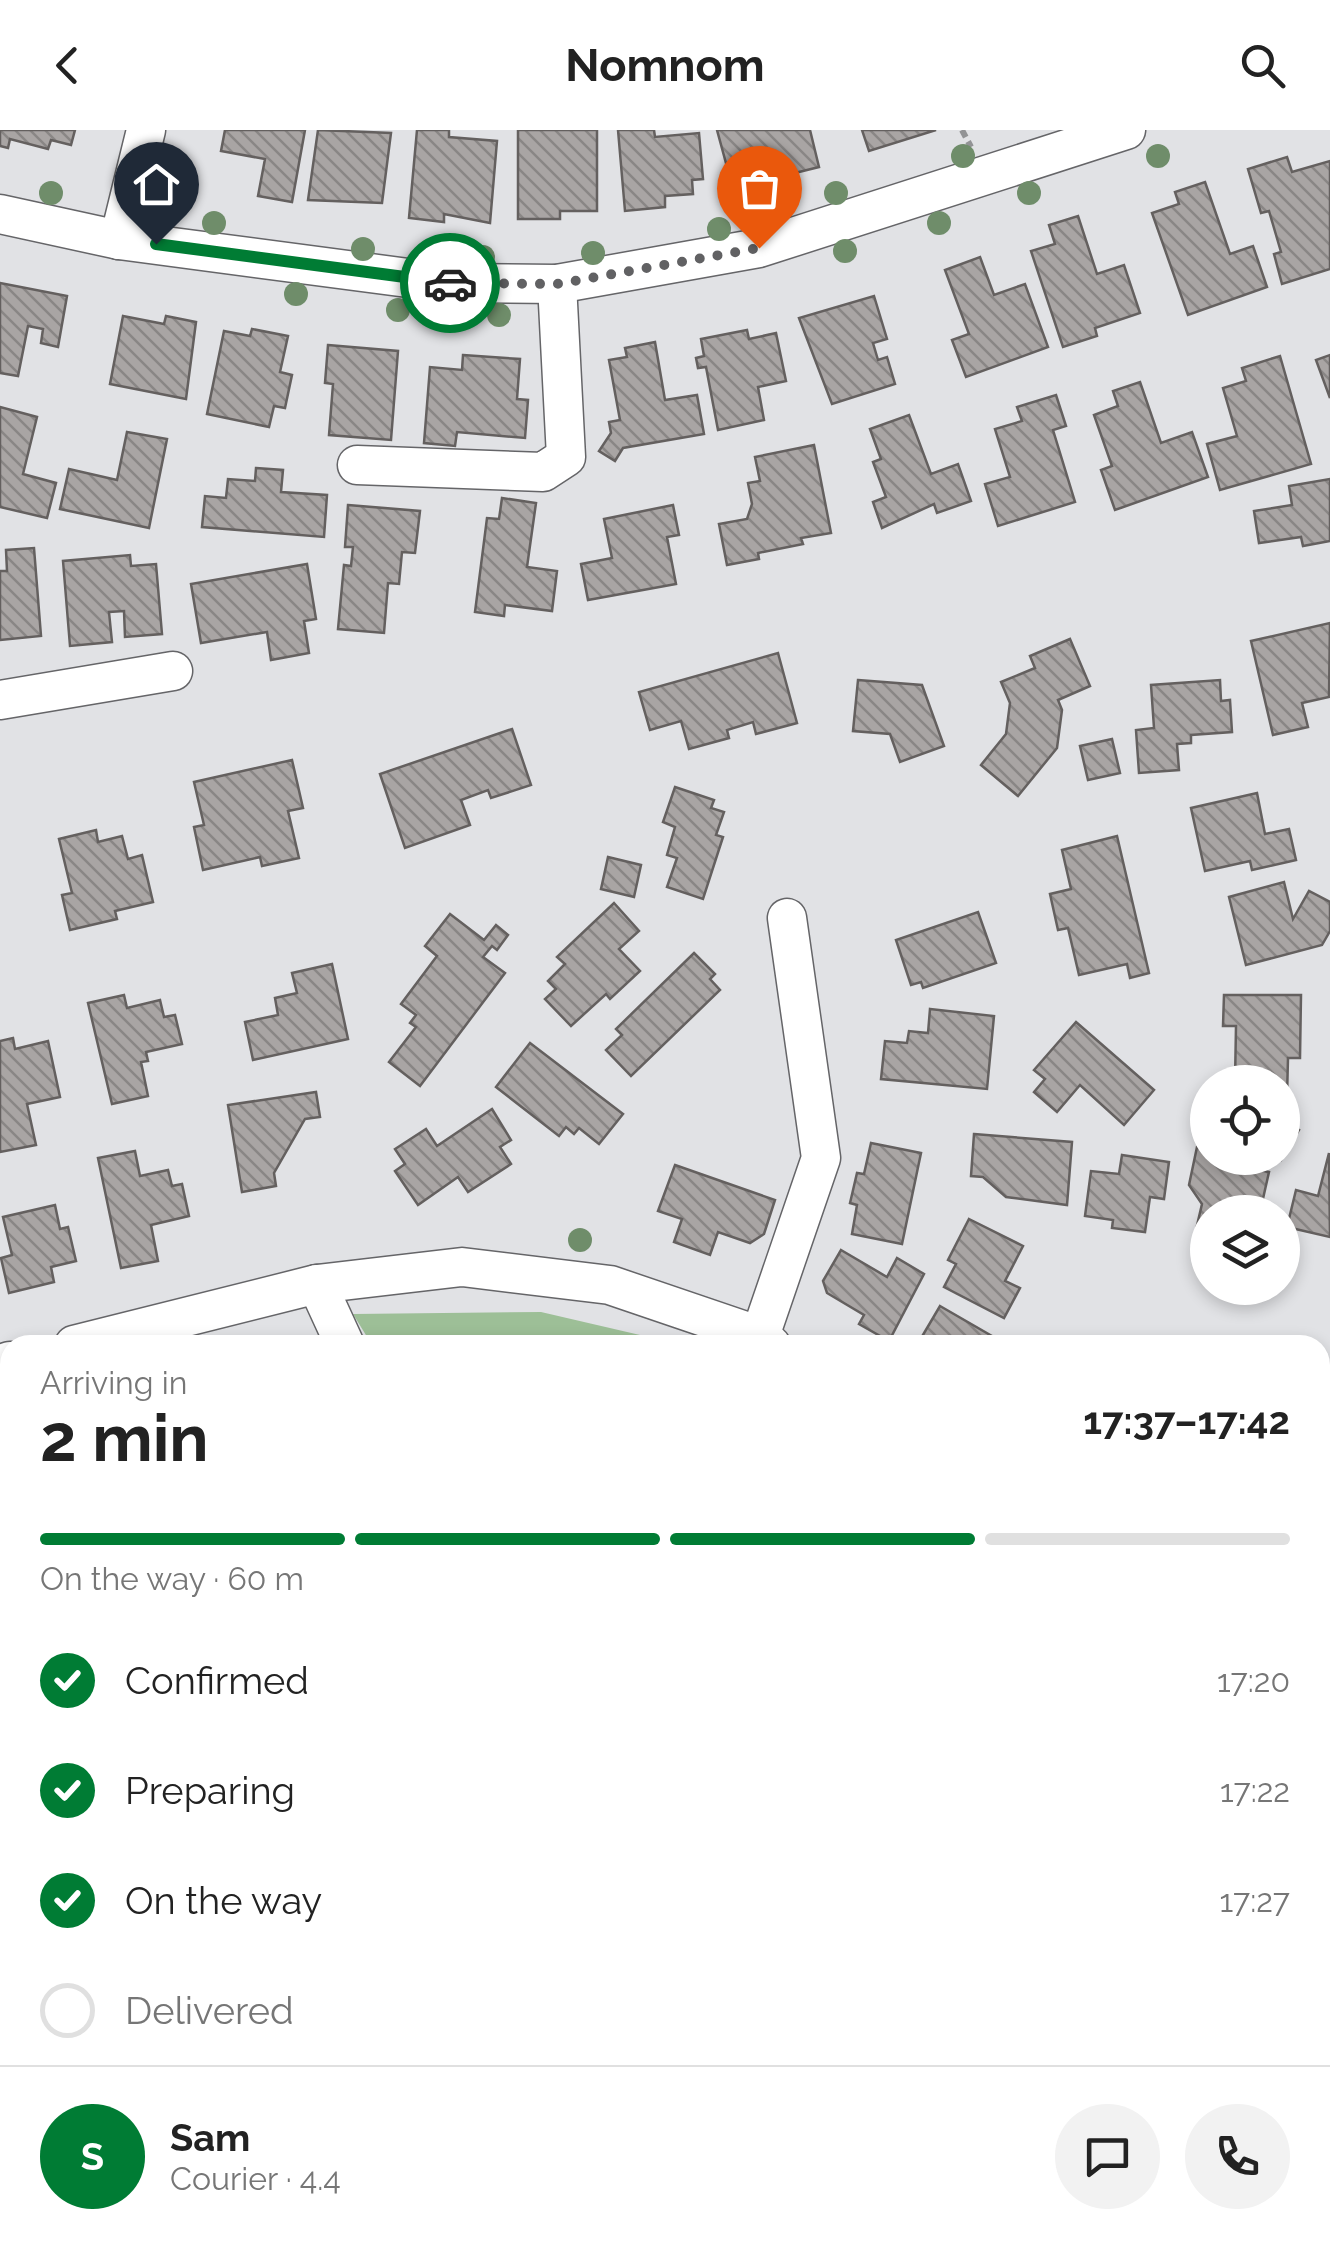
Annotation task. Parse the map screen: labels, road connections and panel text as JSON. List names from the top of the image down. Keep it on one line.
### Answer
{"page":{"header":"Nomnom","heading":["2 min","Arriving in","17:37–17:42"],"panel":["Sam","Courier · 4.4"],"bar":"On the way · 60 m","list":[["Confirmed","17:20"],["Preparing","17:22"],["On the way","17:27"],"Delivered"],"round":"S"}}
